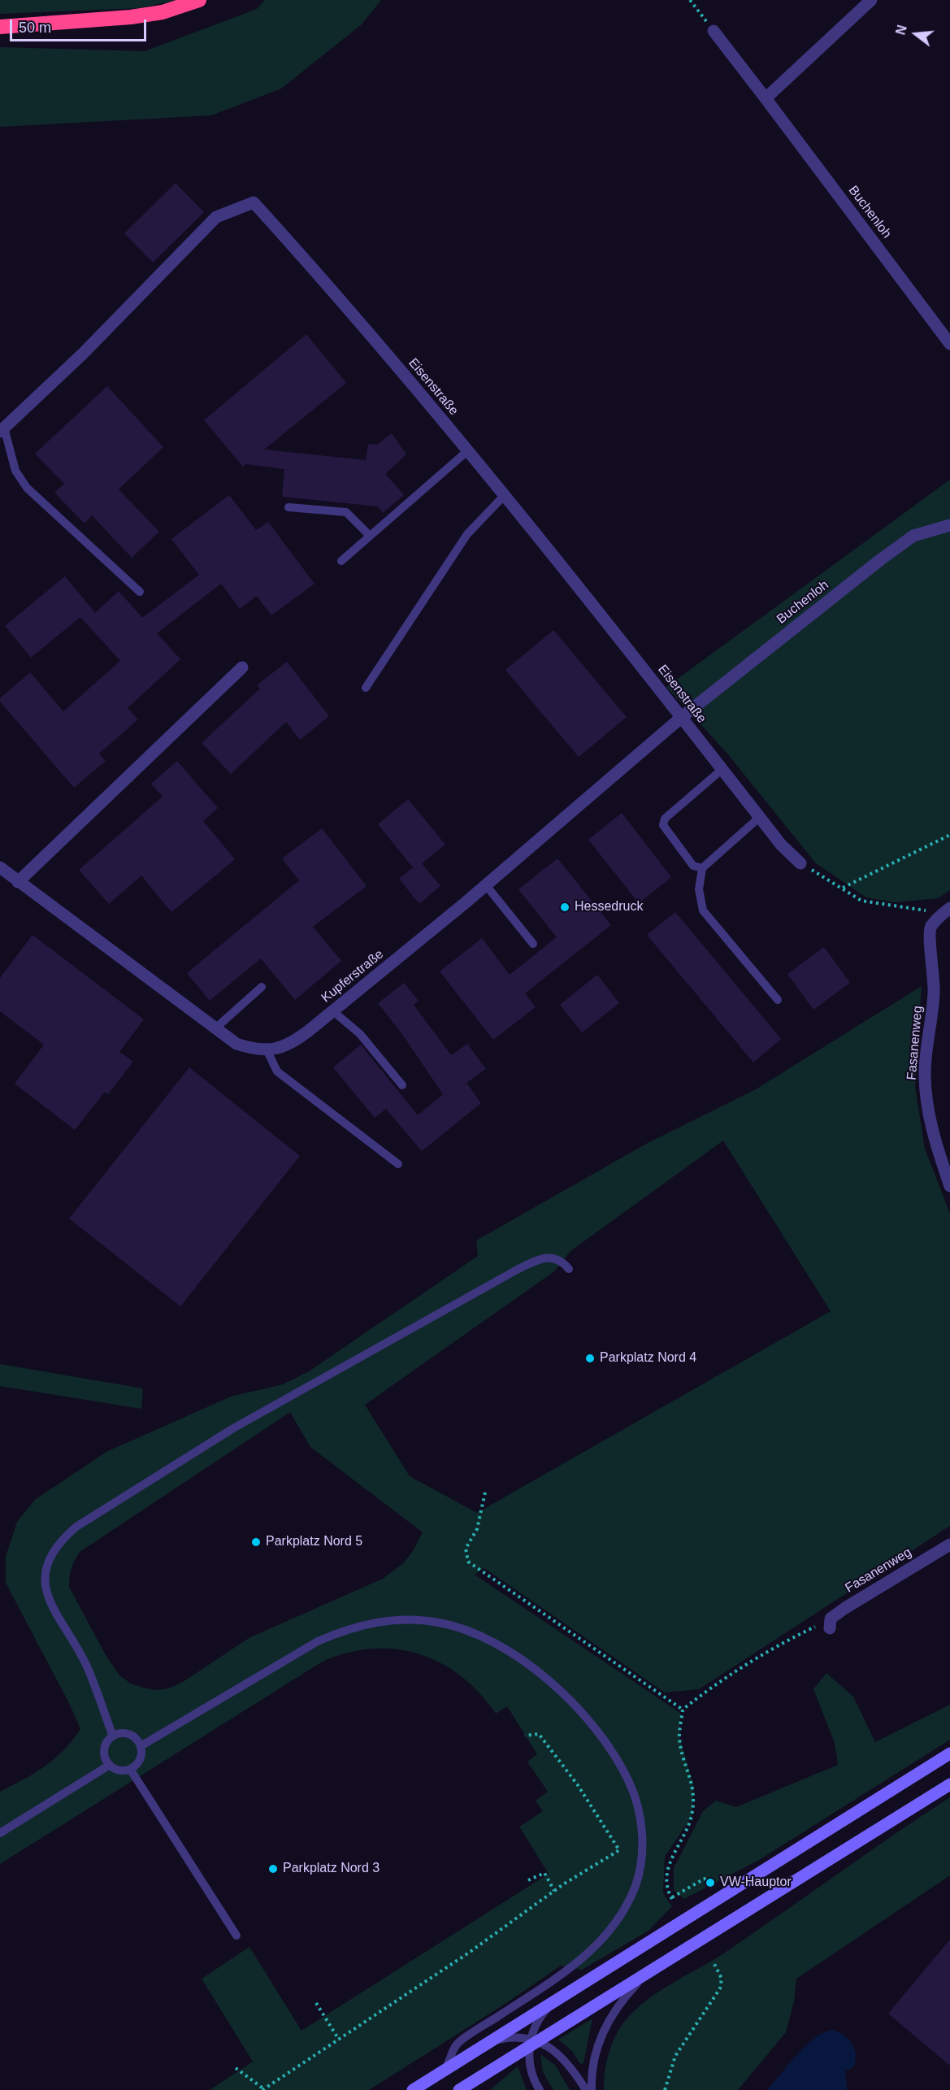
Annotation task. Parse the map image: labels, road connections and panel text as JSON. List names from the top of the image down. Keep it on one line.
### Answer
{"streets":{"street":["Buchenloh","Eisenstraße","Kupferstraße","Fasanenweg"]},"crossings":[["Buchenloh","Eisenstraße"],["Buchenloh","Kupferstraße"],["Eisenstraße","Kupferstraße"]],"places":["Hessedruck","Parkplatz Nord 4","Parkplatz Nord 5","Parkplatz Nord 3","VW-Hauptor"],"scale_bar":"50 m","north":"left"}
